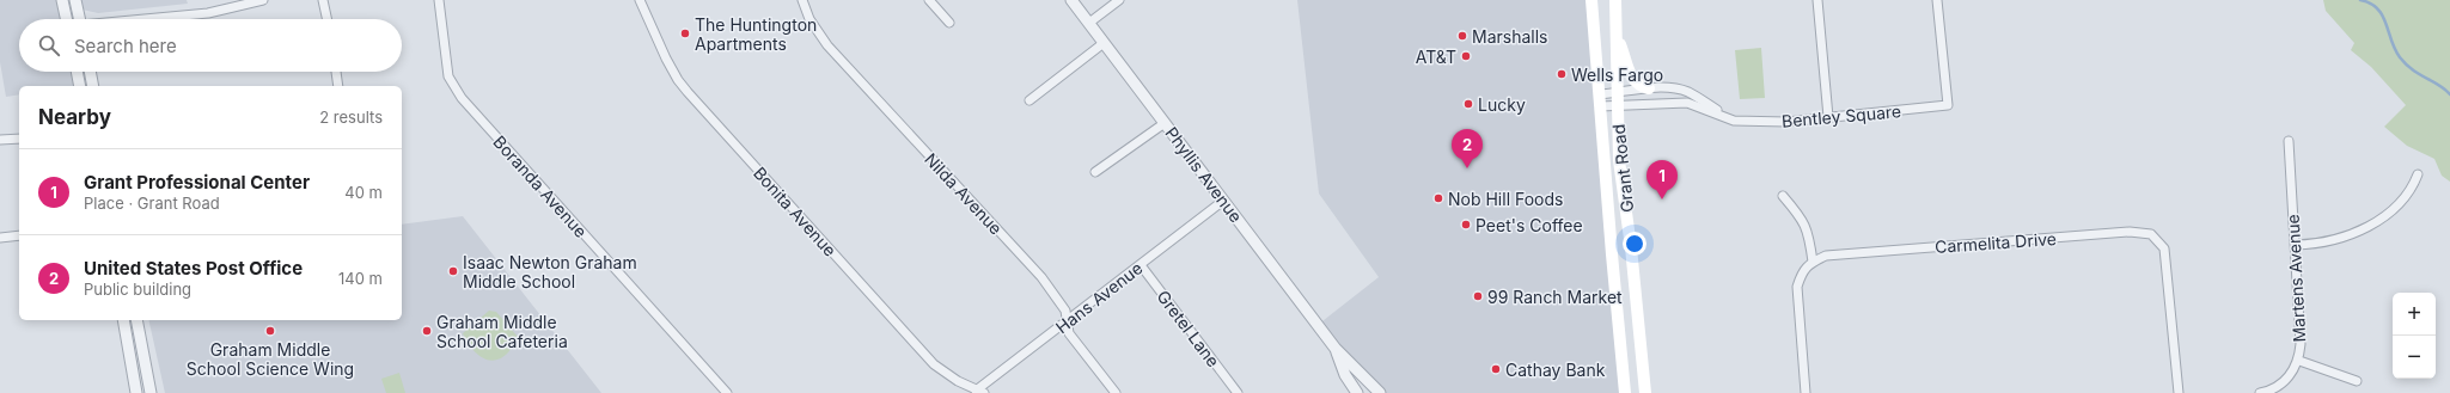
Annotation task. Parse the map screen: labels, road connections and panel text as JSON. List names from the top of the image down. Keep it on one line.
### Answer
{"streets":{"main road":["Grant Road"],"street":["Bentley Square","Phyllis Avenue","Boranda Avenue","Nilda Avenue","Bonita Avenue","Carmelita Drive","Martens Avenue","Hans Avenue","Gretel Lane"]},"crossings":[["Bentley Square","Grant Road"],["Phyllis Avenue","Hans Avenue"],["Nilda Avenue","Hans Avenue"],["Bonita Avenue","Hans Avenue"],["Hans Avenue","Gretel Lane"]],"places":["The Huntington Apartments","Marshalls","AT&T","Wells Fargo","Lucky","Nob Hill Foods","Peet's Coffee","Isaac Newton Graham Middle School","99 Ranch Market","Graham Middle School Science Wing","Graham Middle School Cafeteria","Cathay Bank"],"page":{"search":"Search here","heading":["Nearby","2 results"],"pins":["2","1"],"list":[{"mark":"1","name":"Grant Professional Center","note":"Place · Grant Road","value":"40 m"},{"mark":"2","name":"United States Post Office","note":"Public building","value":"140 m"}],"map_buttons":["+","−"]}}
